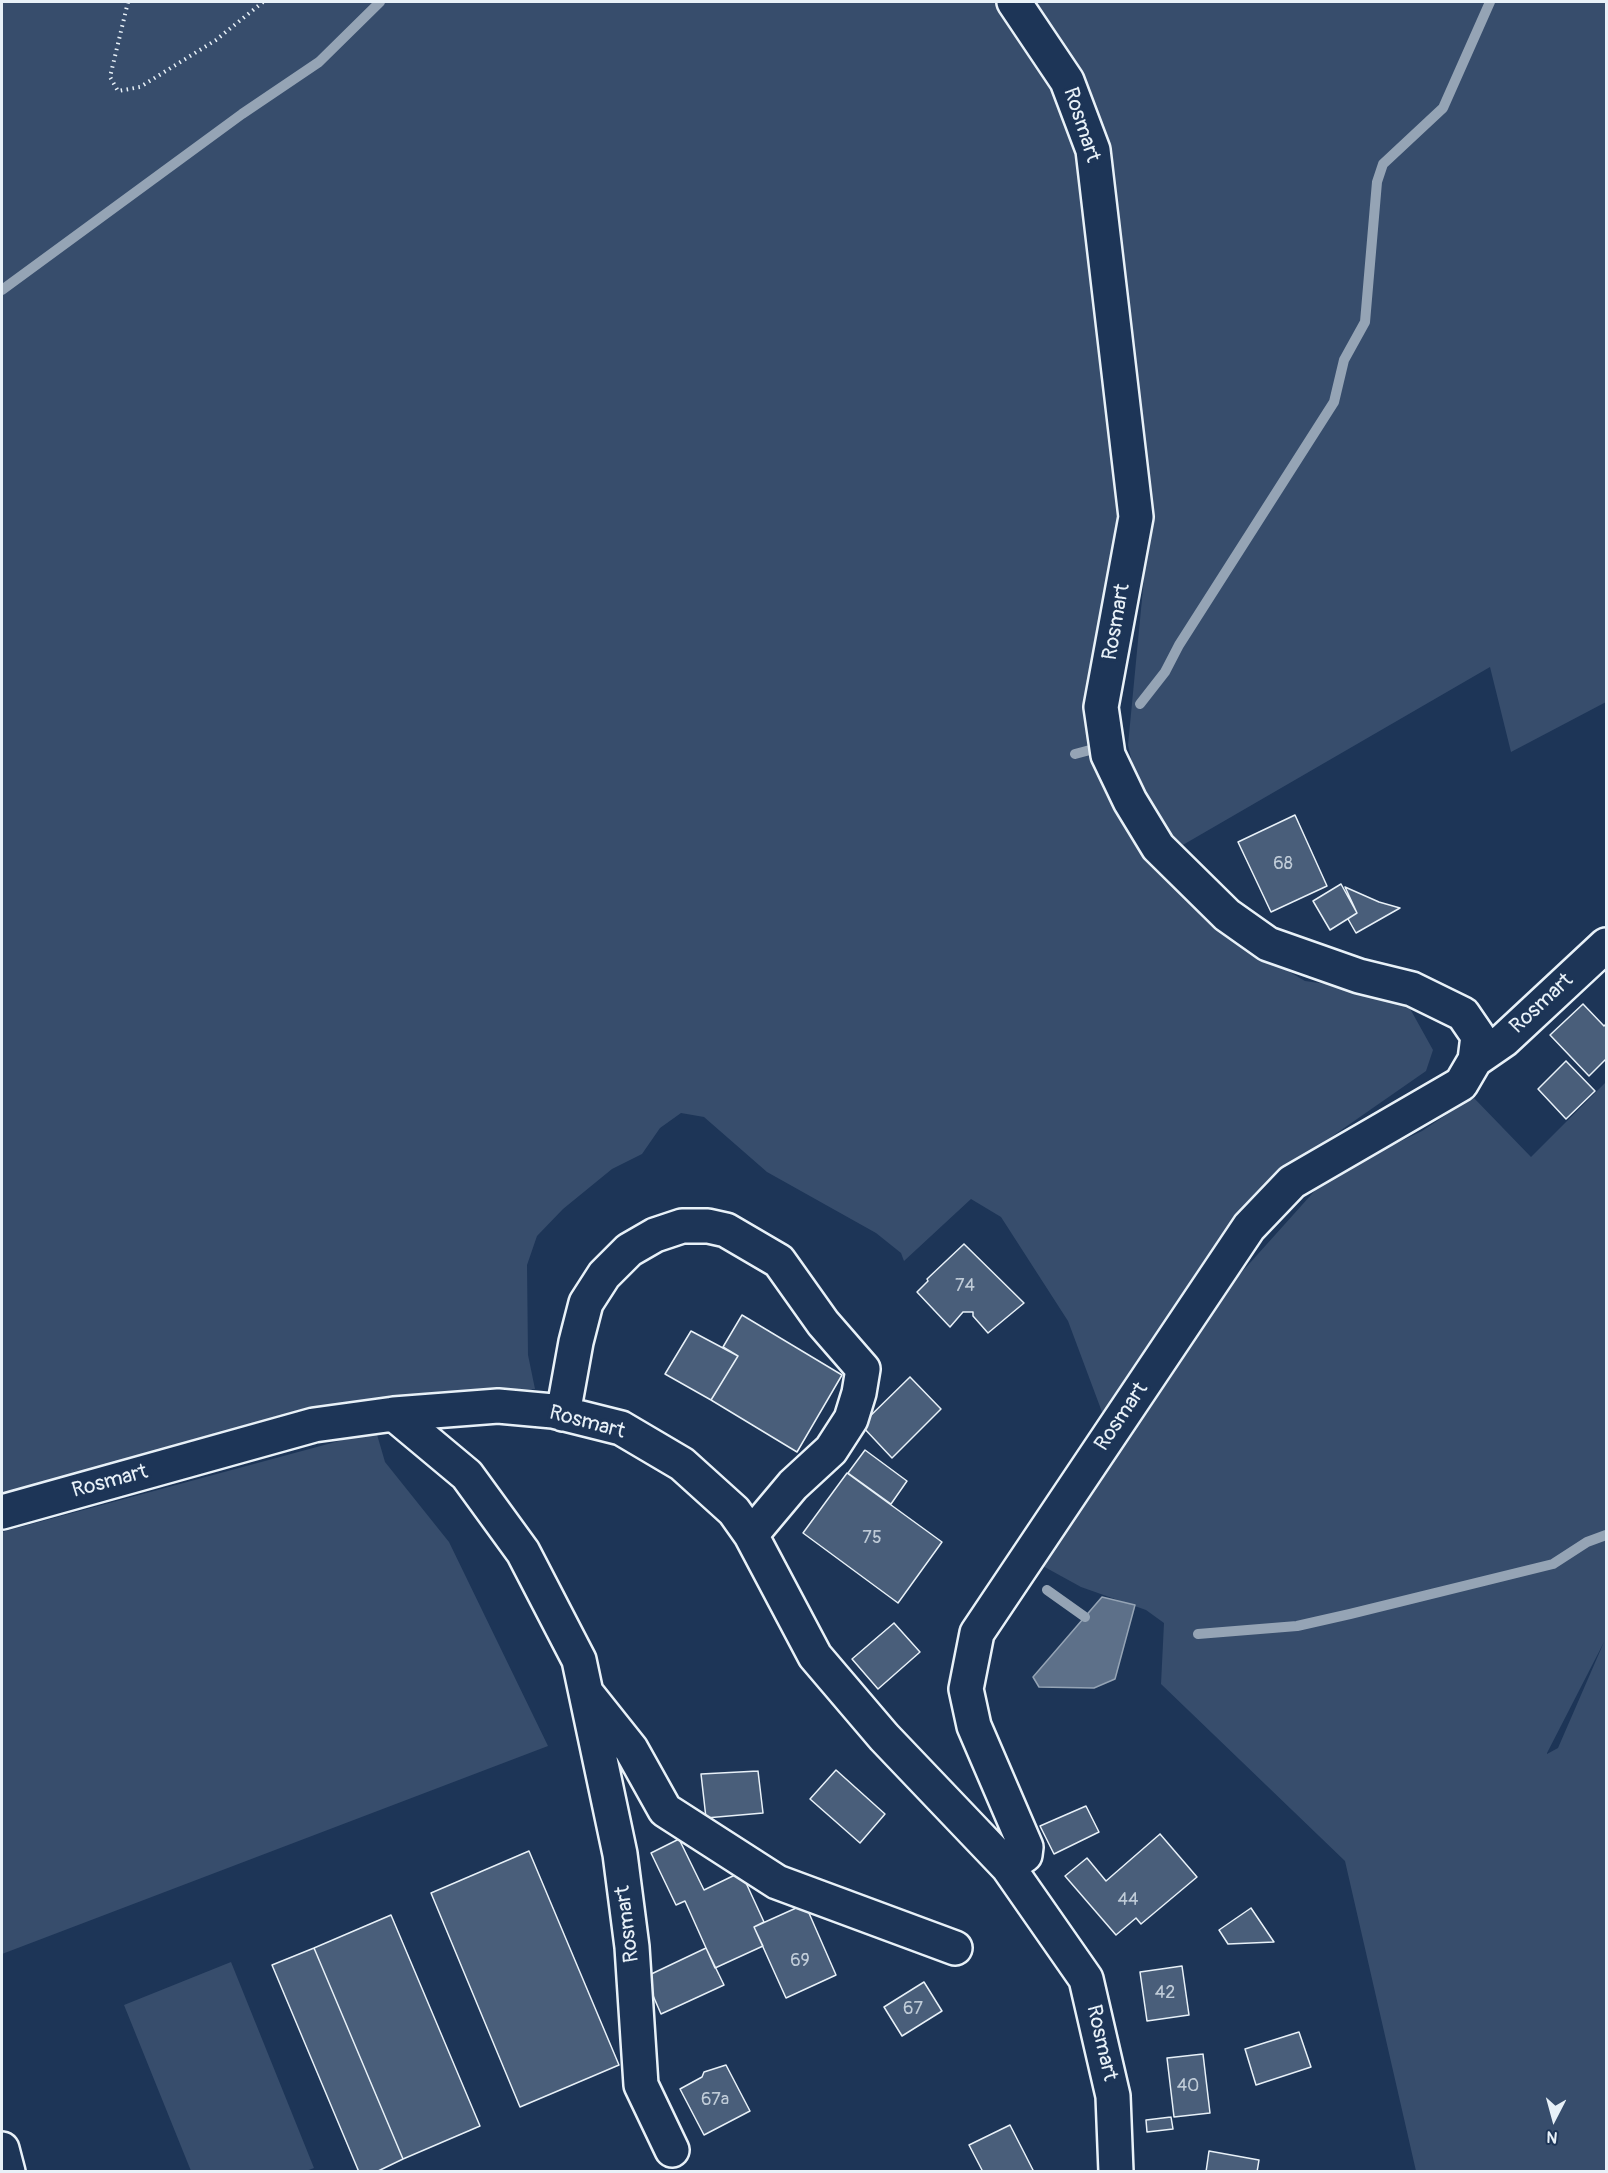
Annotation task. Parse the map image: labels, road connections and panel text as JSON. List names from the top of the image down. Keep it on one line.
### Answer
{"streets":{"street":["Rosmart"]},"house_numbers":["68","74","75","44","69","42","67","40","67a"],"north":"bottom"}
